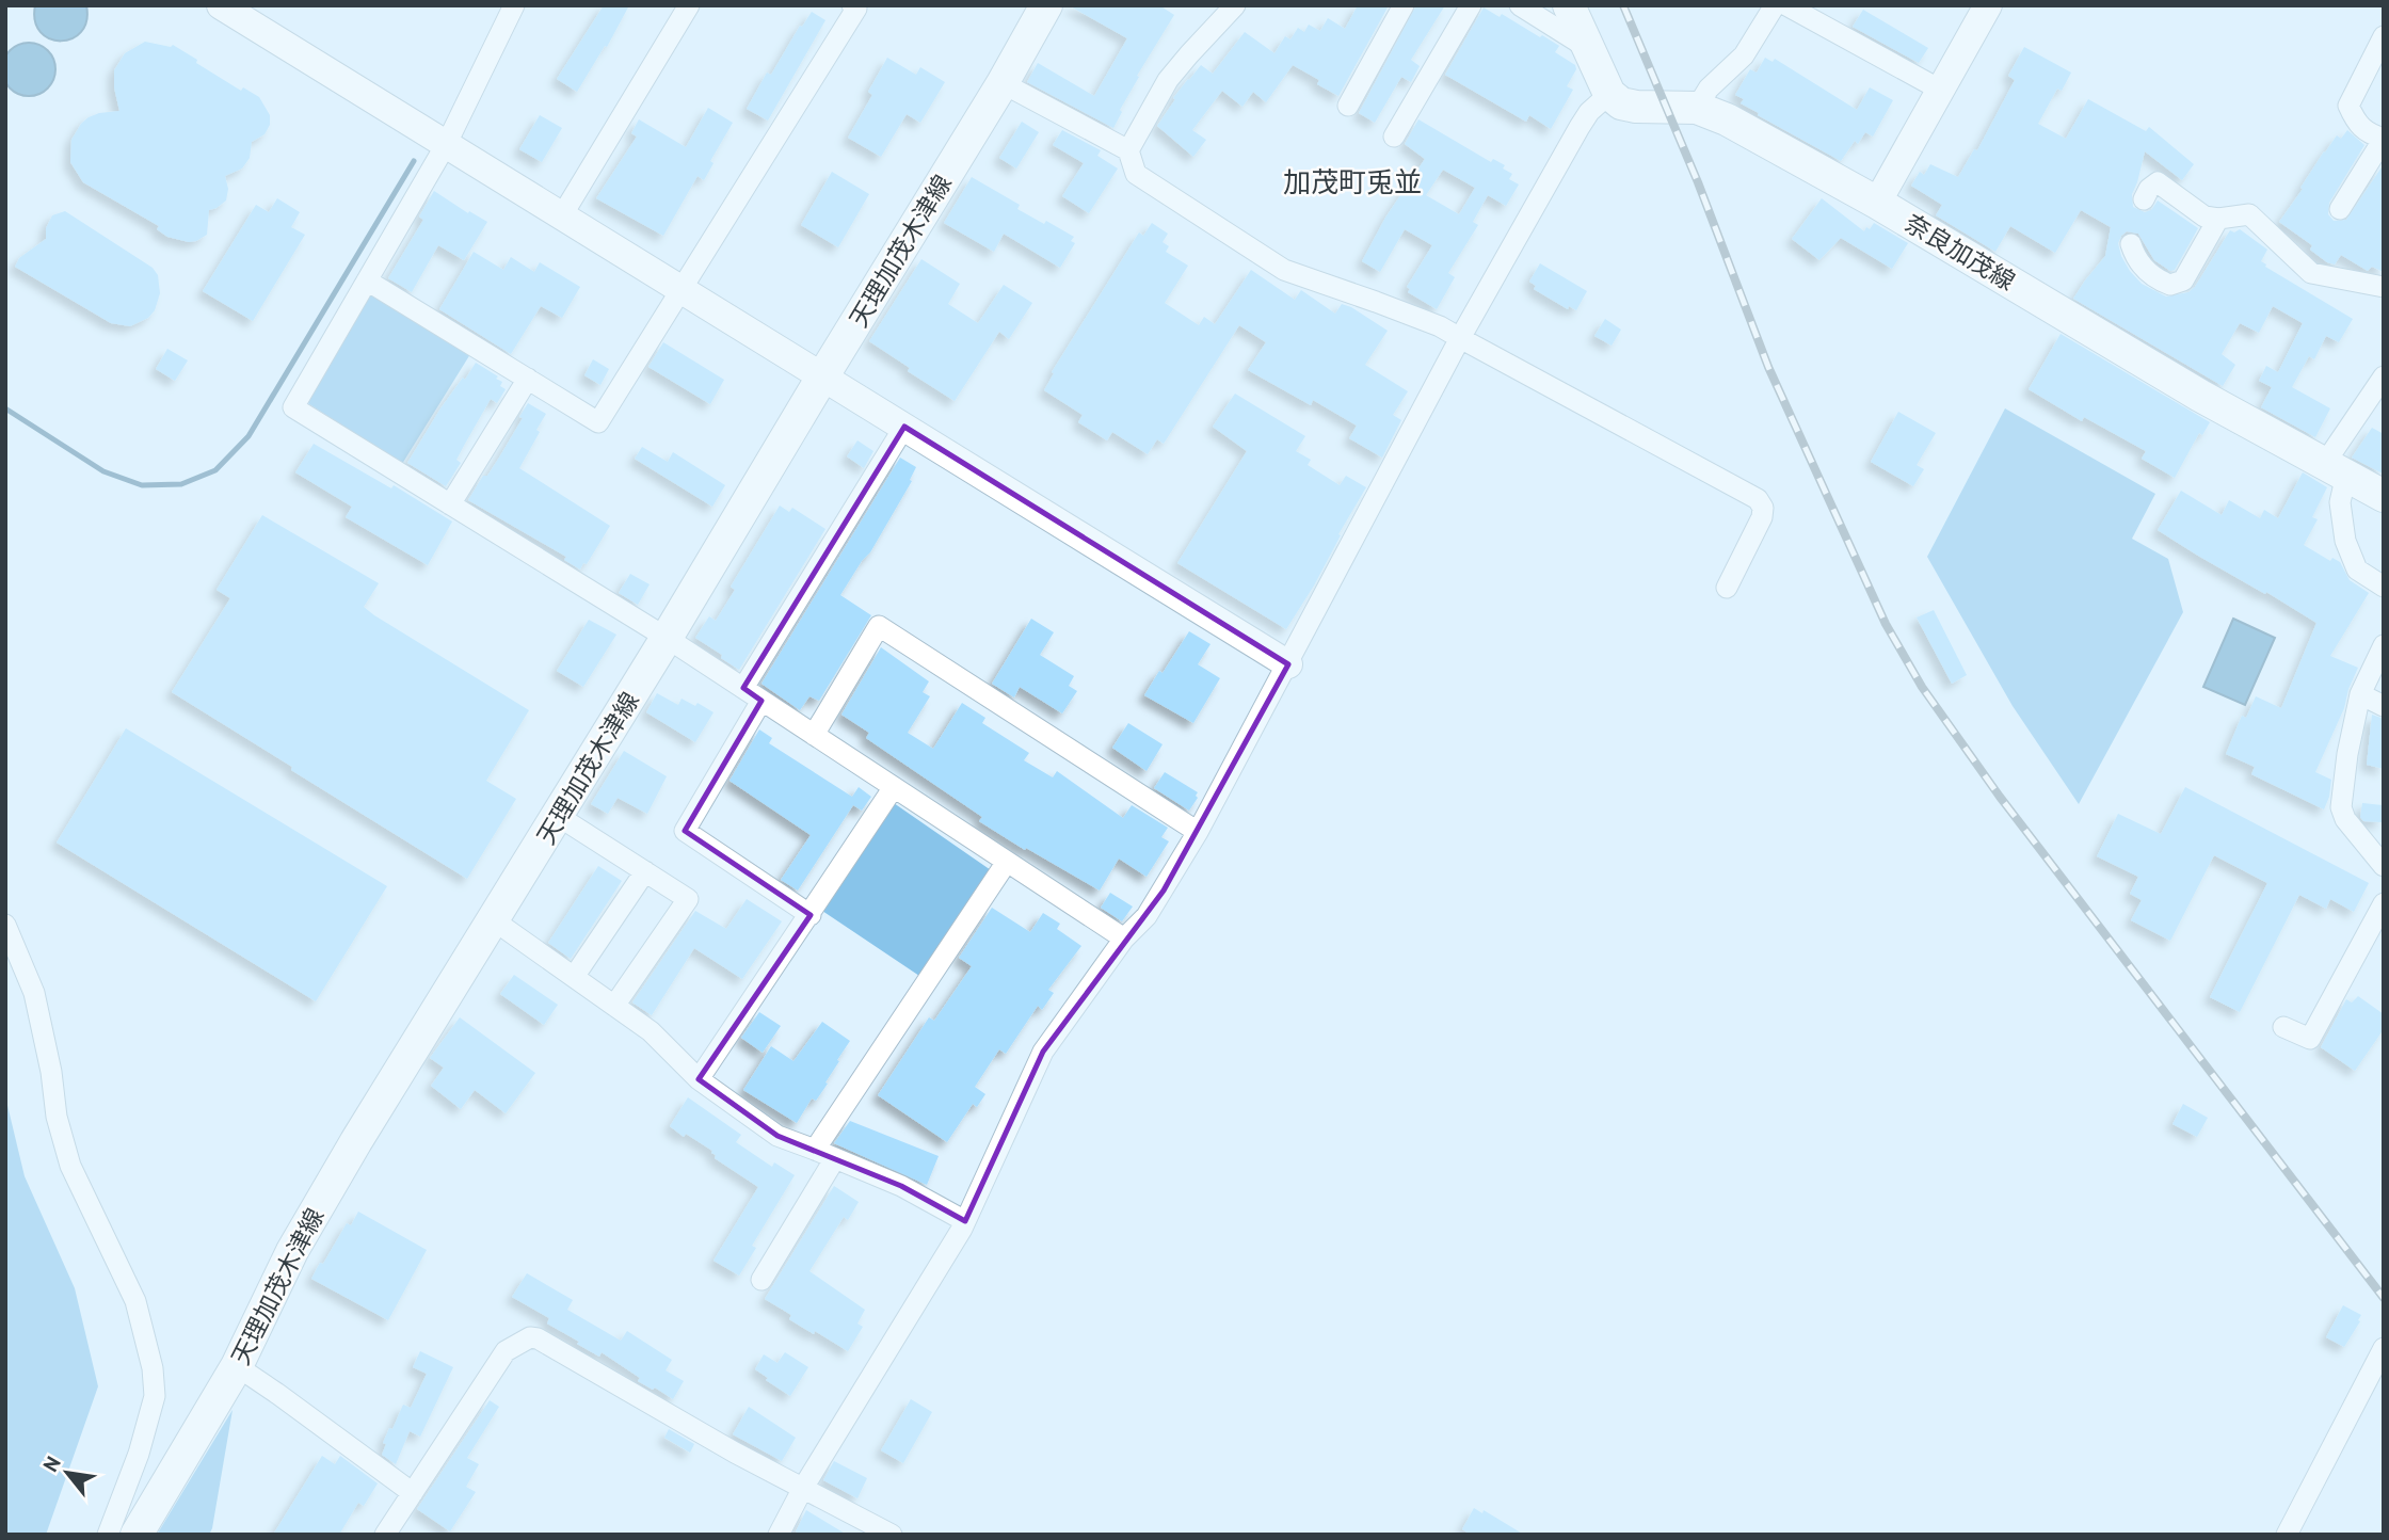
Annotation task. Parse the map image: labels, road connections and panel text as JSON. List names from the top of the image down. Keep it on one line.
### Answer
{"streets":{"main road":["天理加茂木津線","奈良加茂線"]},"districts":["加茂町兎並"],"north":"top left"}
